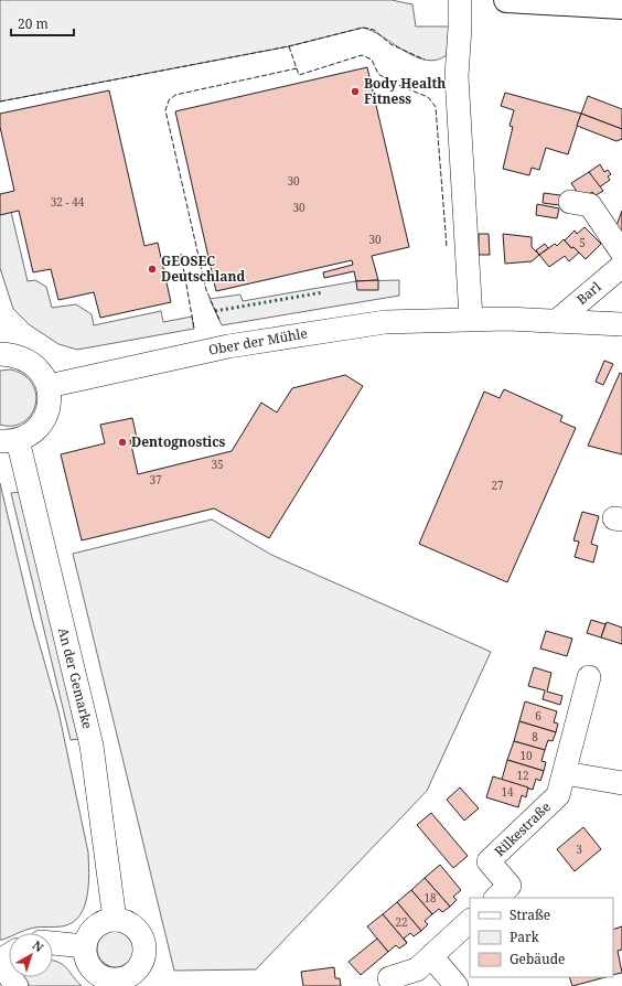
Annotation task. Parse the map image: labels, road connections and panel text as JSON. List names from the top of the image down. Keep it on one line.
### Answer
{"streets":{"street":["Barl","Ober der Mühle","An der Gemarke","Rilkestraße"]},"crossings":[["Barl","Ober der Mühle"],["Ober der Mühle","An der Gemarke"]],"places":["Body Health Fitness","GEOSEC Deutschland","Dentognostics"],"house_numbers":["30","32 - 44","30","30","5","35","37","27","6","8","10","12","14","3","18","22"],"legend":["Straße","Park","Gebäude"],"scale_bar":"20 m","north":"top right"}
